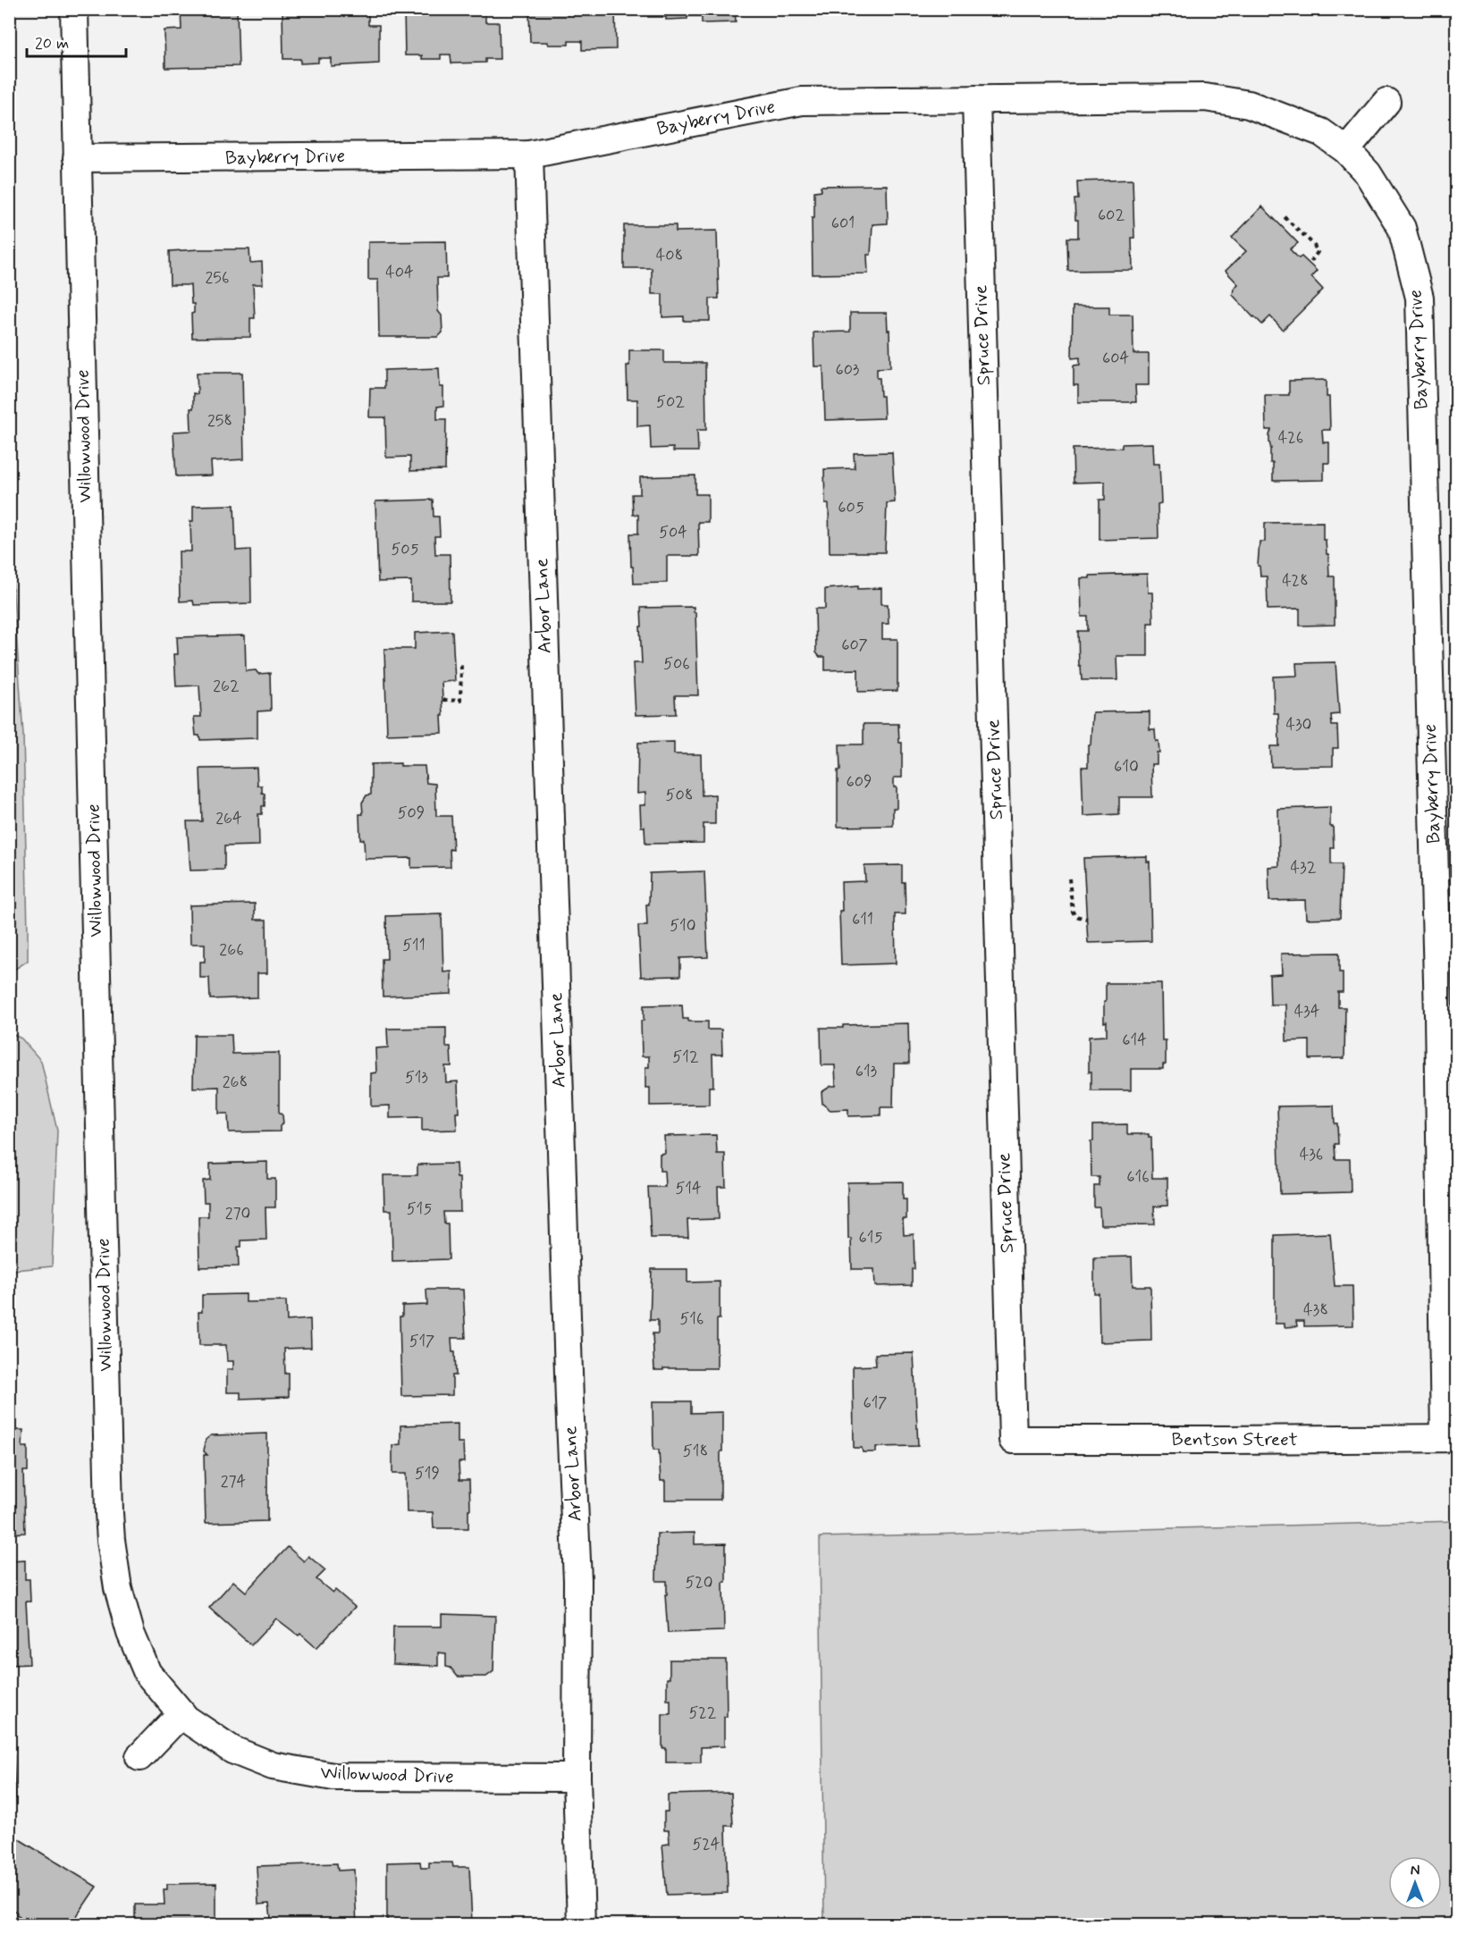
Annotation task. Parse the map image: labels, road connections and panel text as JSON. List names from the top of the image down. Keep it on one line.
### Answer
{"streets":{"street":["Bayberry Drive","Spruce Drive","Willowwood Drive","Arbor Lane","Bentson Street"]},"crossings":[["Bayberry Drive","Spruce Drive"],["Bayberry Drive","Willowwood Drive"],["Bayberry Drive","Arbor Lane"],["Bayberry Drive","Bentson Street"],["Spruce Drive","Bentson Street"],["Willowwood Drive","Arbor Lane"]],"house_numbers":["602","601","408","404","256","604","603","502","258","426","605","504","505","428","607","506","262","430","610","609","508","509","264","432","611","510","511","266","434","614","512","613","513","268","436","616","514","515","270","615","438","516","517","617","518","519","274","520","522","524"],"scale_bar":"20 m","north":"top"}
